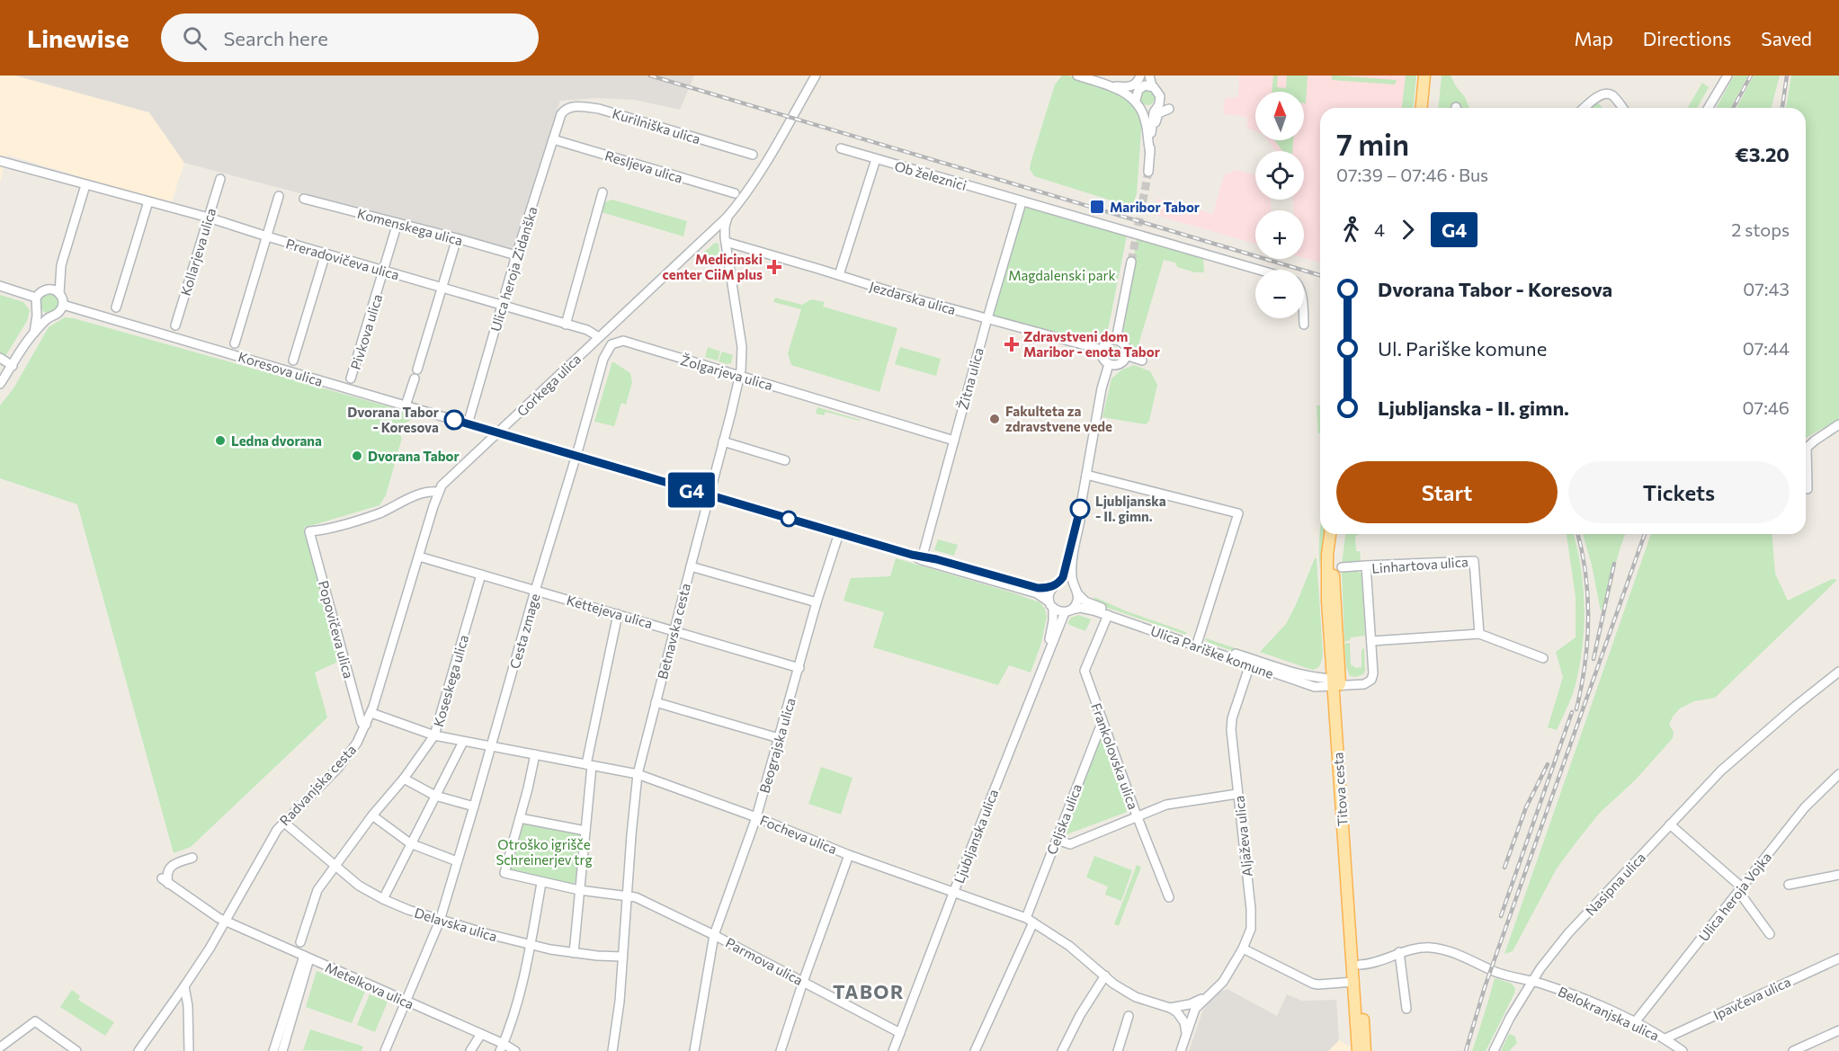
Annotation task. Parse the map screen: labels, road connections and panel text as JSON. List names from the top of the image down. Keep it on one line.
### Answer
{"streets":{"main road":["Titova cesta"],"street":["Kurilniška ulica","Resljeva ulica","Ob železnici","Komenskega ulica","Kollarjeva ulica","Preradovičeva ulica","Ulica heroja Zidanška","Jezdarska ulica","Pivkova ulica","Koresova ulica","Žolgarjeva ulica","Žitna ulica","Gorkega ulica","Linhartova ulica","Kettejeva ulica","Popovičeva ulica","Cesta zmage","Betnavska cesta","Ulica Pariške komune","Koseskega ulica","Beograjska ulica","Frankolovska ulica","Radvanjska cesta","Celjska ulica","Focheva ulica","Ljubljanska ulica","Aljaževa ulica","Nasipna ulica","Ulica heroja Vojka","Delavska ulica","Parmova ulica","Metelkova ulica","Ipavčeva ulica","Belokranjska ulica"]},"crossings":[["Kurilniška ulica","Ulica heroja Zidanška"],["Resljeva ulica","Ulica heroja Zidanška"],["Ob železnici","Žitna ulica"],["Komenskega ulica","Ulica heroja Zidanška"],["Komenskega ulica","Pivkova ulica"],["Kollarjeva ulica","Preradovičeva ulica"],["Preradovičeva ulica","Ulica heroja Zidanška"],["Preradovičeva ulica","Pivkova ulica"],["Preradovičeva ulica","Gorkega ulica"],["Ulica heroja Zidanška","Koresova ulica"],["Jezdarska ulica","Žitna ulica"],["Jezdarska ulica","Betnavska cesta"],["Koresova ulica","Gorkega ulica"],["Žolgarjeva ulica","Žitna ulica"],["Žolgarjeva ulica","Cesta zmage"],["Žolgarjeva ulica","Betnavska cesta"],["Gorkega ulica","Popovičeva ulica"],["Gorkega ulica","Betnavska cesta"],["Gorkega ulica","Radvanjska cesta"],["Linhartova ulica","Ulica Pariške komune"],["Linhartova ulica","Titova cesta"],["Kettejeva ulica","Cesta zmage"],["Kettejeva ulica","Betnavska cesta"],["Kettejeva ulica","Koseskega ulica"],["Kettejeva ulica","Beograjska ulica"],["Kettejeva ulica","Radvanjska cesta"],["Popovičeva ulica","Radvanjska cesta"],["Cesta zmage","Focheva ulica"],["Cesta zmage","Delavska ulica"],["Cesta zmage","Metelkova ulica"],["Betnavska cesta","Focheva ulica"],["Betnavska cesta","Delavska ulica"],["Betnavska cesta","Parmova ulica"],["Ulica Pariške komune","Frankolovska ulica"],["Ulica Pariške komune","Titova cesta"],["Ulica Pariške komune","Ljubljanska ulica"],["Ulica Pariške komune","Aljaževa ulica"],["Koseskega ulica","Focheva ulica"],["Koseskega ulica","Delavska ulica"],["Beograjska ulica","Focheva ulica"],["Beograjska ulica","Parmova ulica"],["Frankolovska ulica","Celjska ulica"],["Radvanjska cesta","Focheva ulica"],["Radvanjska cesta","Delavska ulica"],["Radvanjska cesta","Metelkova ulica"],["Celjska ulica","Focheva ulica"],["Focheva ulica","Ljubljanska ulica"],["Focheva ulica","Aljaževa ulica"],["Ljubljanska ulica","Parmova ulica"],["Nasipna ulica","Belokranjska ulica"],["Ulica heroja Vojka","Belokranjska ulica"],["Ipavčeva ulica","Belokranjska ulica"]],"districts":["TABOR"],"parks":["Magdalenski park","Otroško igrišče Schreinerjev trg"],"places":{"transit":["Maribor Tabor"],"health":["Medicinski center CiiM plus","Zdravstveni dom Maribor - enota Tabor"],"other":["Fakulteta za zdravstvene vede","Dvorana Tabor - Koresova","Ledna dvorana","Dvorana Tabor","Ljubljanska - II. gimn."]},"lines":["bus line G4"],"north":"top","page":{"header":"Linewise","search":"Search here","nav":["Map","Directions","Saved"],"on_map":"G4","map_buttons":["+","−"],"heading":["7 min","07:39 – 07:46 · Bus","€3.20"],"legs":["4","G4","2 stops"],"list":[{"name":"Dvorana Tabor - Koresova","value":"07:43"},{"name":"Ul. Pariške komune","value":"07:44"},{"name":"Ljubljanska - II. gimn.","value":"07:46"}],"buttons":["Start","Tickets"]}}
